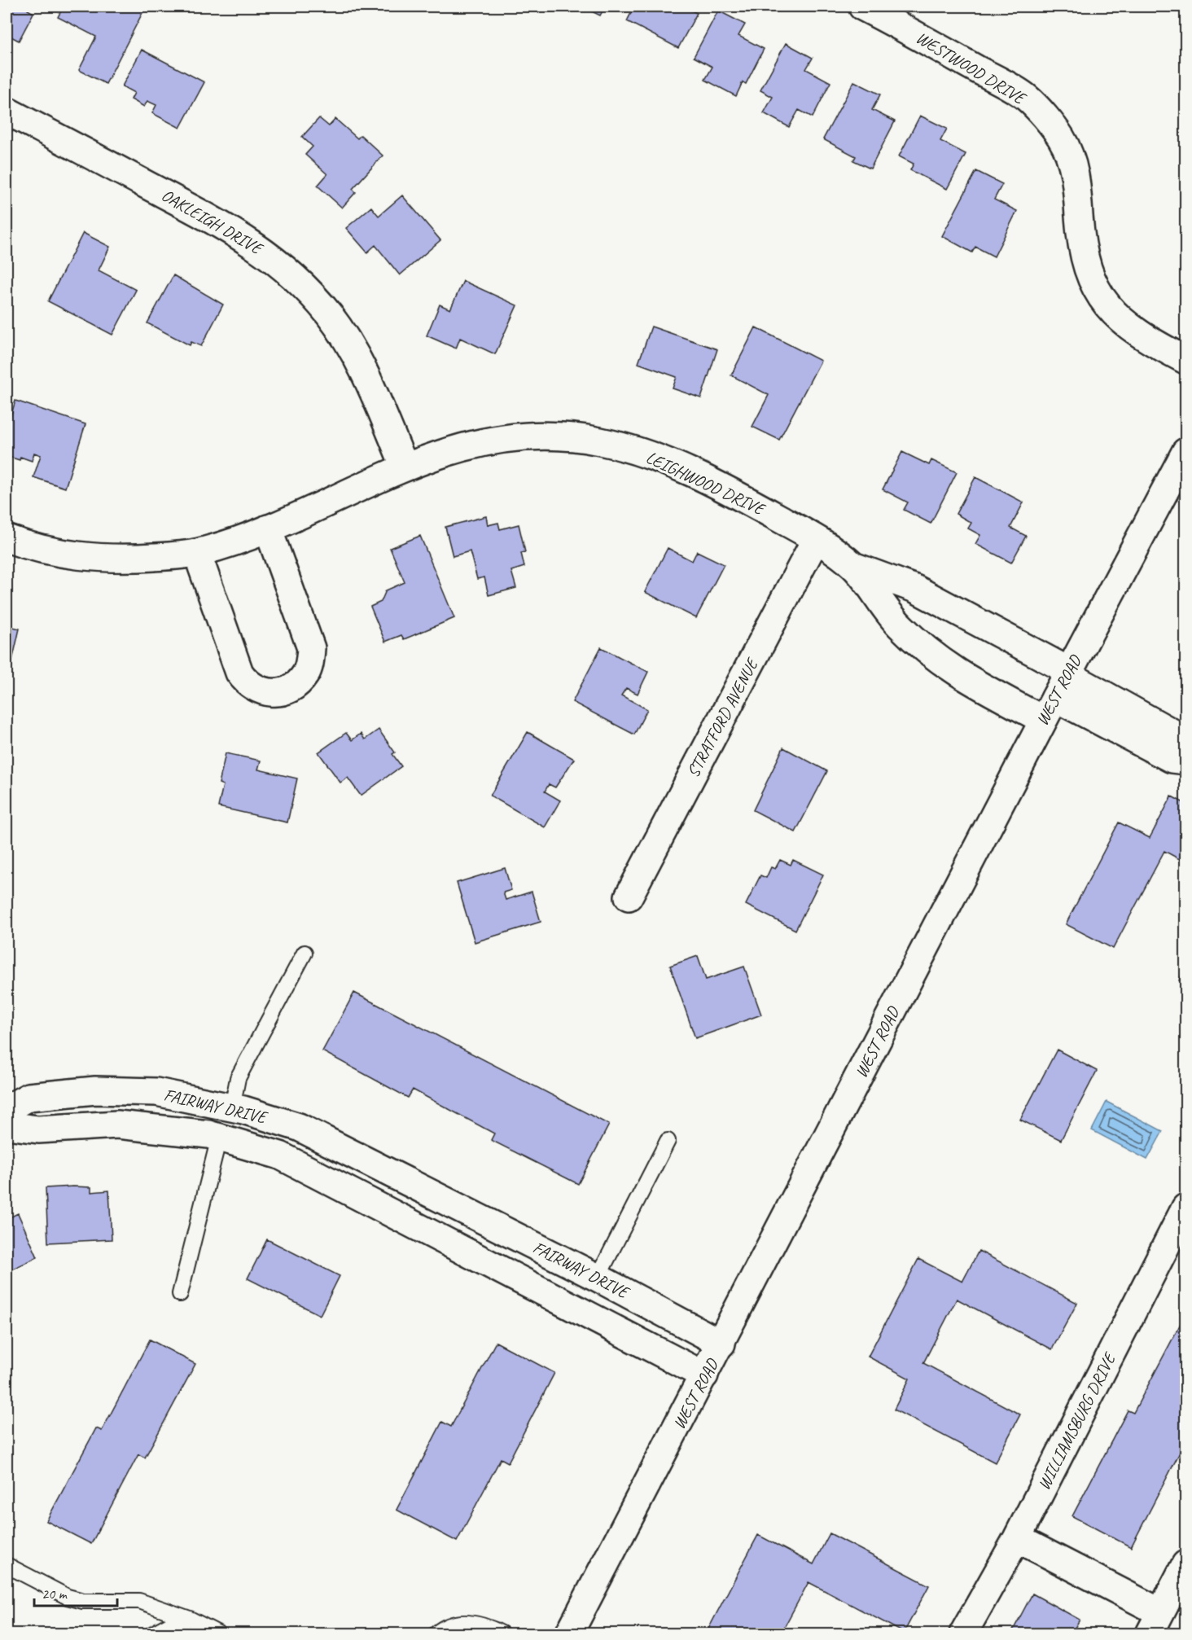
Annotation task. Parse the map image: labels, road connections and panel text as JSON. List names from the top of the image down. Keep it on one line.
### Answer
{"streets":{"street":["WESTWOOD DRIVE","OAKLEIGH DRIVE","LEIGHWOOD DRIVE","WEST ROAD","STRATFORD AVENUE","FAIRWAY DRIVE","WILLIAMSBURG DRIVE"]},"crossings":[["OAKLEIGH DRIVE","LEIGHWOOD DRIVE"],["LEIGHWOOD DRIVE","WEST ROAD"],["LEIGHWOOD DRIVE","STRATFORD AVENUE"],["WEST ROAD","FAIRWAY DRIVE"]],"scale_bar":"20 m"}
